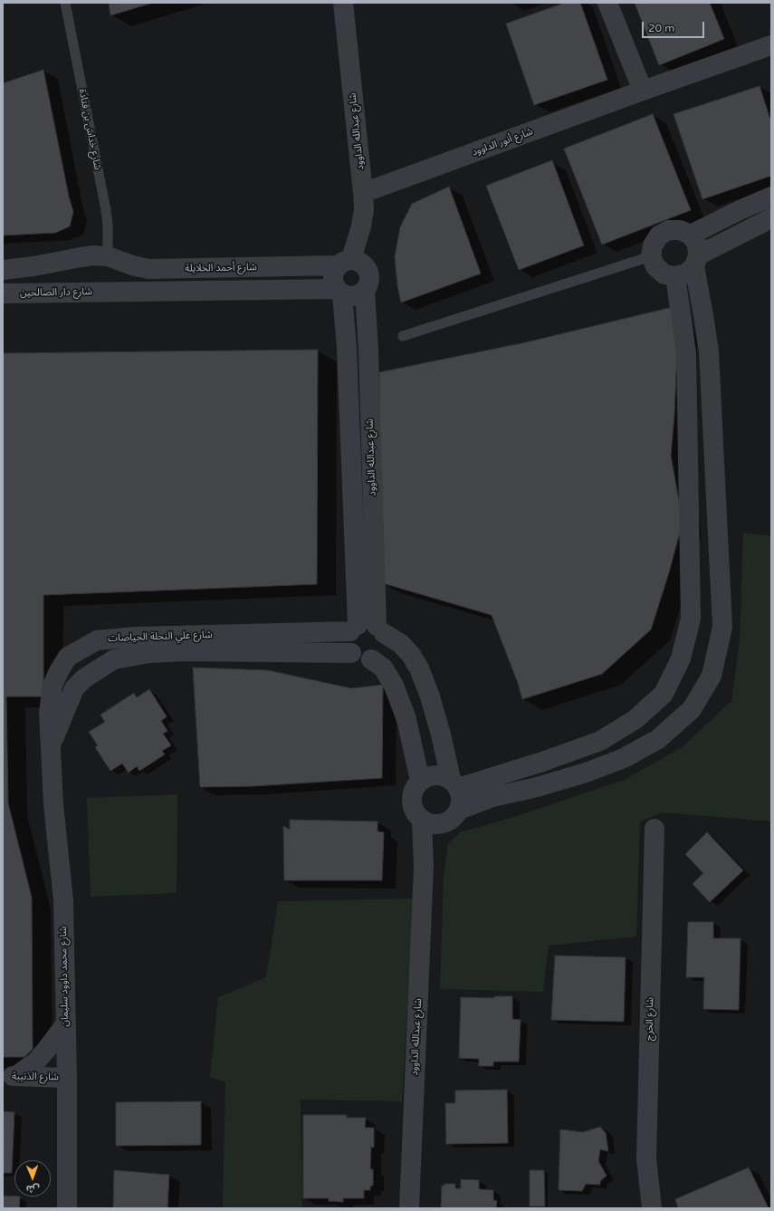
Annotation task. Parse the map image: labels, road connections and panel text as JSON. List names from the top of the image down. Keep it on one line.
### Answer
{"streets":{"street":["شارع عبدالله الداوود","شارع أنور الداوود","شارع أحمد الخلايلة","شارع دار الصالحين","شارع علي النحلة الحياصات","شارع محمد داوود سليمان","شارع الخرج","شارع الذنيبة"],"lane":["شارع خداش بن قتادة"]},"crossings":[["شارع خداش بن قتادة","شارع أحمد الخلايلة"],["شارع عبدالله الداوود","شارع أنور الداوود"],["شارع عبدالله الداوود","شارع أحمد الخلايلة"],["شارع عبدالله الداوود","شارع علي النحلة الحياصات"],["شارع علي النحلة الحياصات","شارع محمد داوود سليمان"],["شارع محمد داوود سليمان","شارع الذنيبة"]],"scale_bar":"20 m","north":"bottom"}
